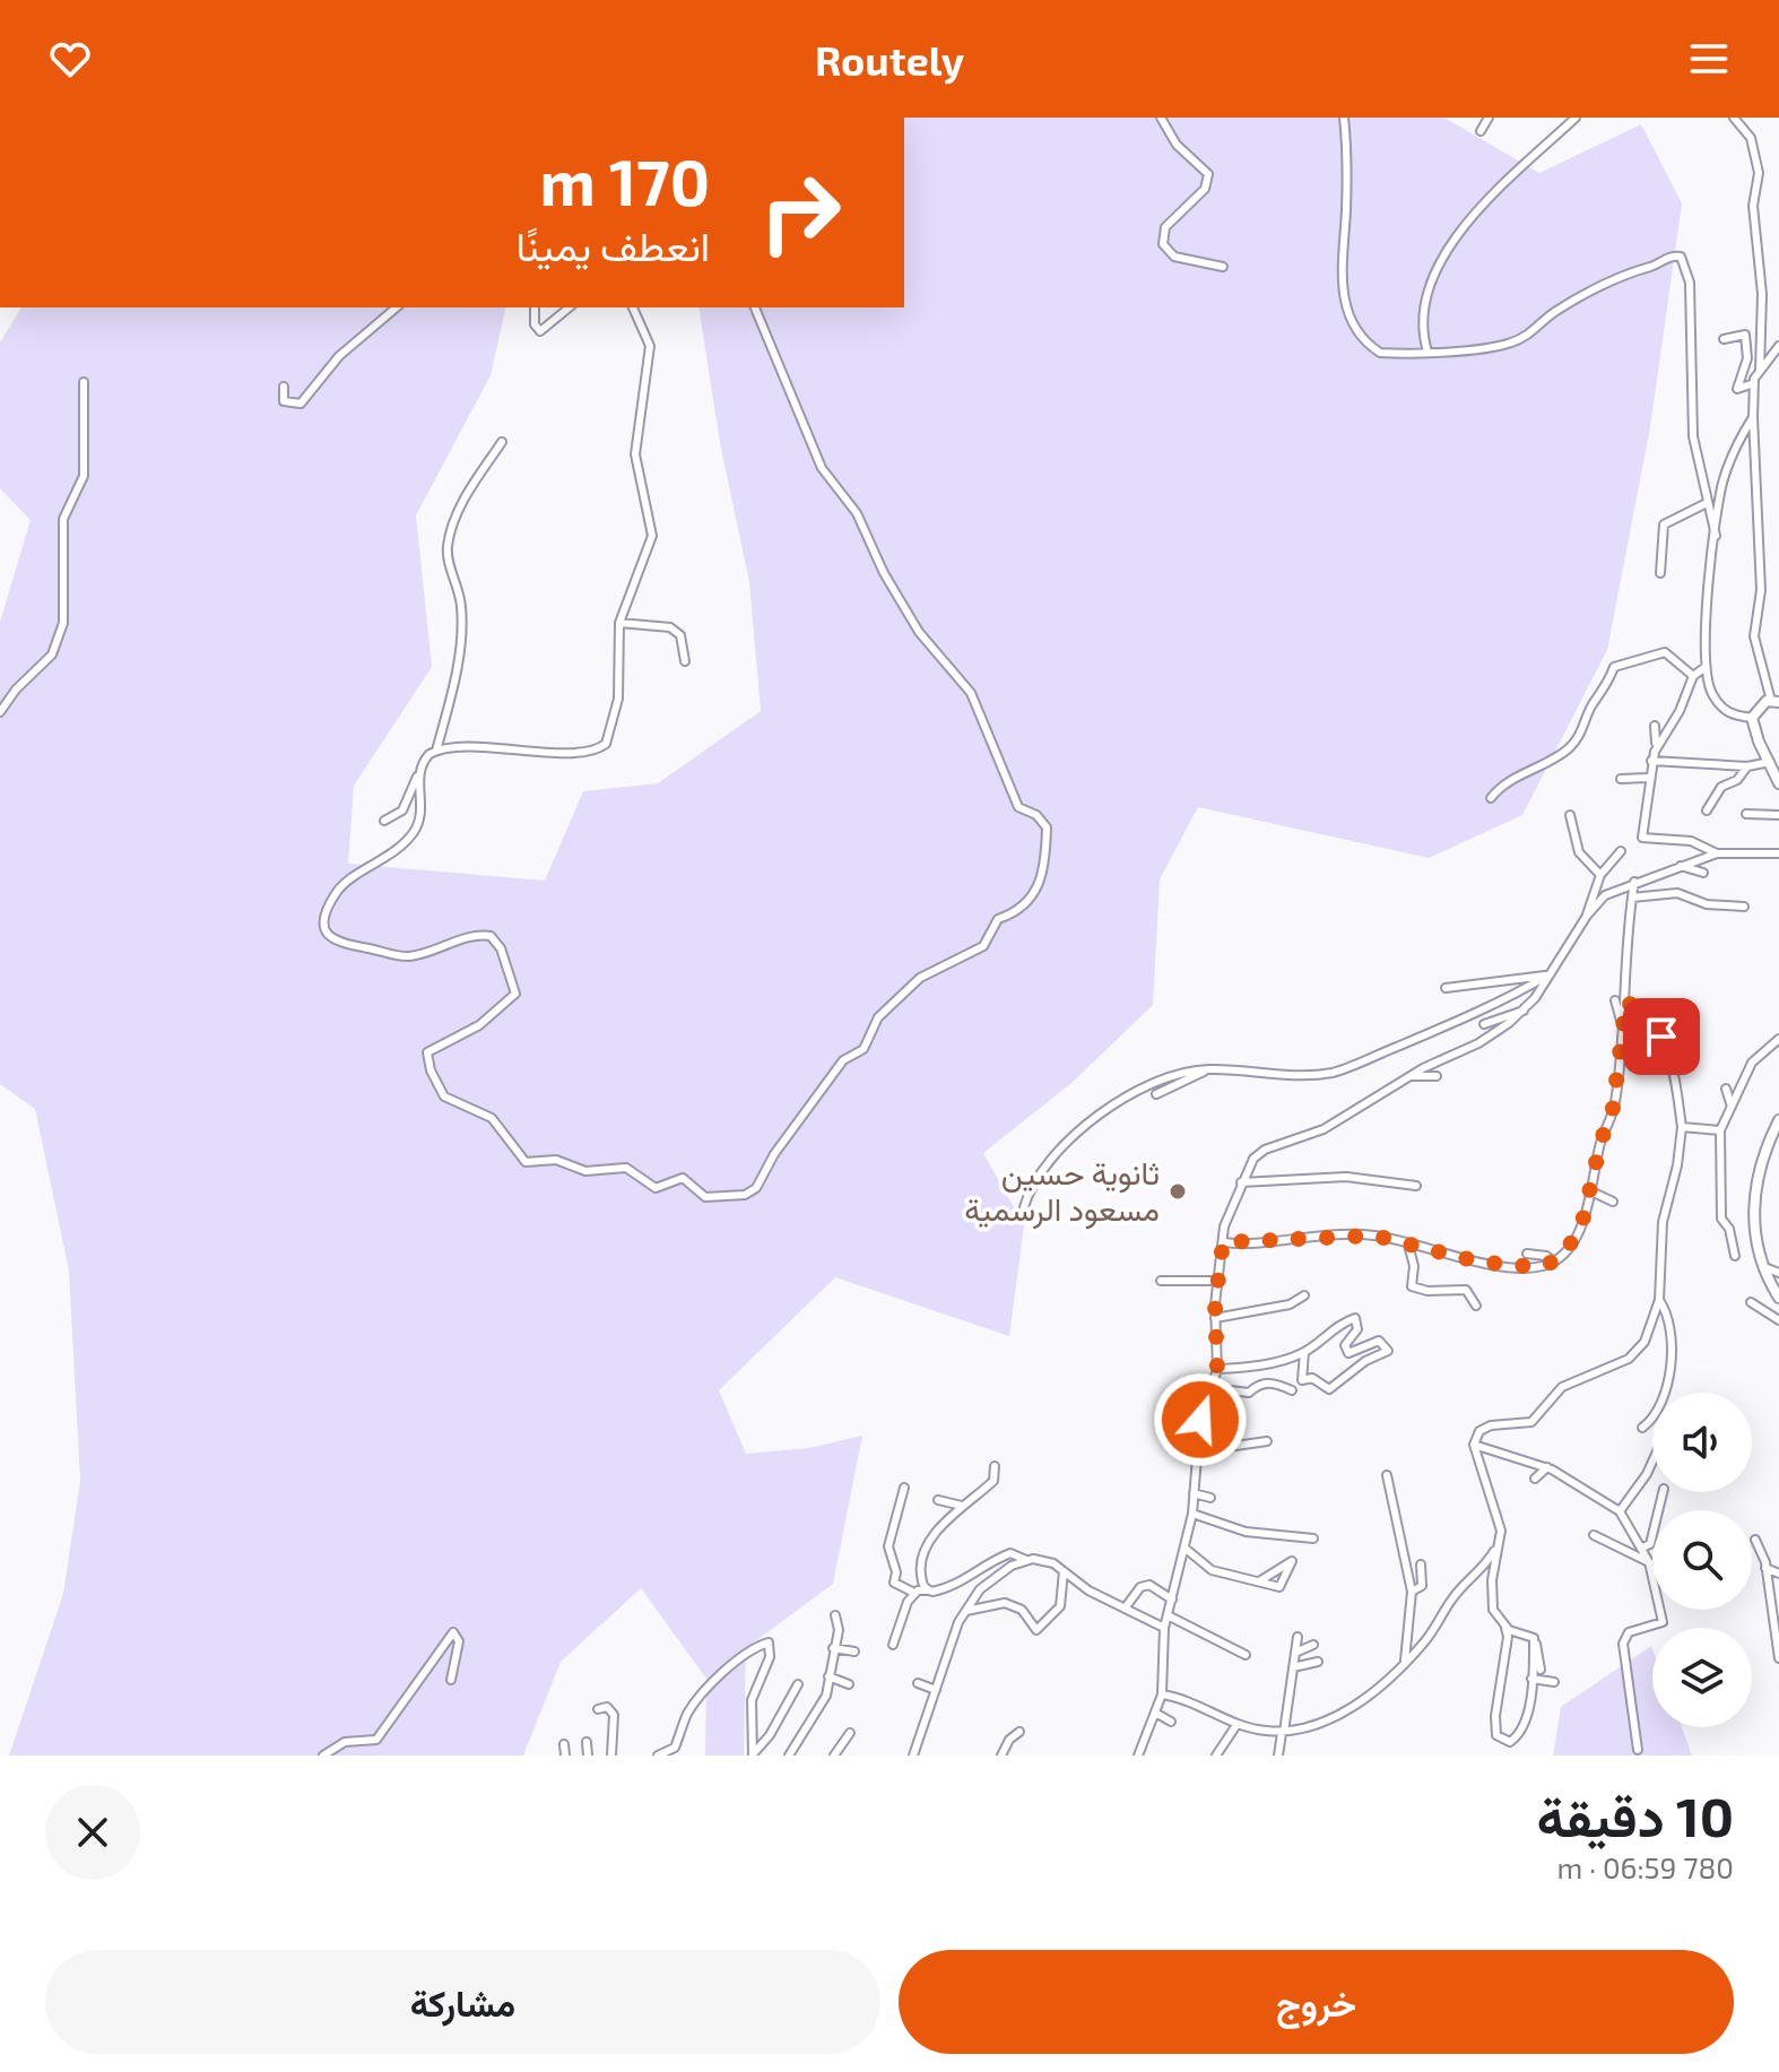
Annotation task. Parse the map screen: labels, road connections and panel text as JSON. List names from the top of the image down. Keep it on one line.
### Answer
{"places":["ثانوية حسين مسعود الرسمية"],"page":{"header":"Routely","turn":["170 m","انعطف يمينًا"],"heading":["10 دقيقة","780 m · 06:59"],"buttons":["خروج","مشاركة"]}}
